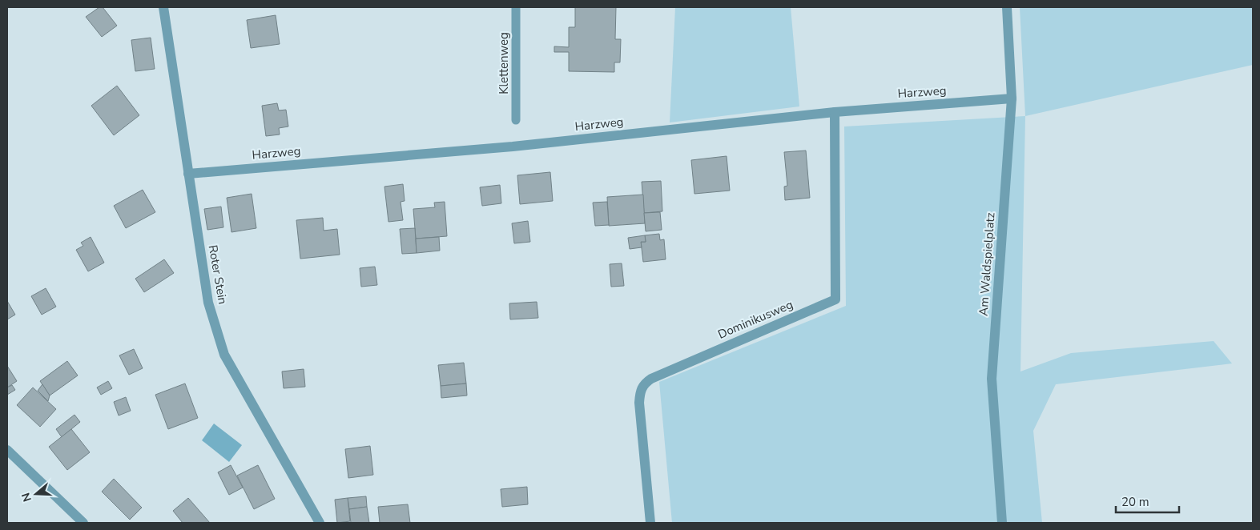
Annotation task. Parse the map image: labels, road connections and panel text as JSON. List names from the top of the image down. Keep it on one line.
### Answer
{"streets":{"street":["Harzweg","Am Waldspielplatz","Roter Stein","Dominikusweg"],"lane":["Klettenweg"]},"crossings":[["Harzweg","Am Waldspielplatz"],["Harzweg","Roter Stein"],["Harzweg","Dominikusweg"]],"scale_bar":"20 m","north":"left"}
